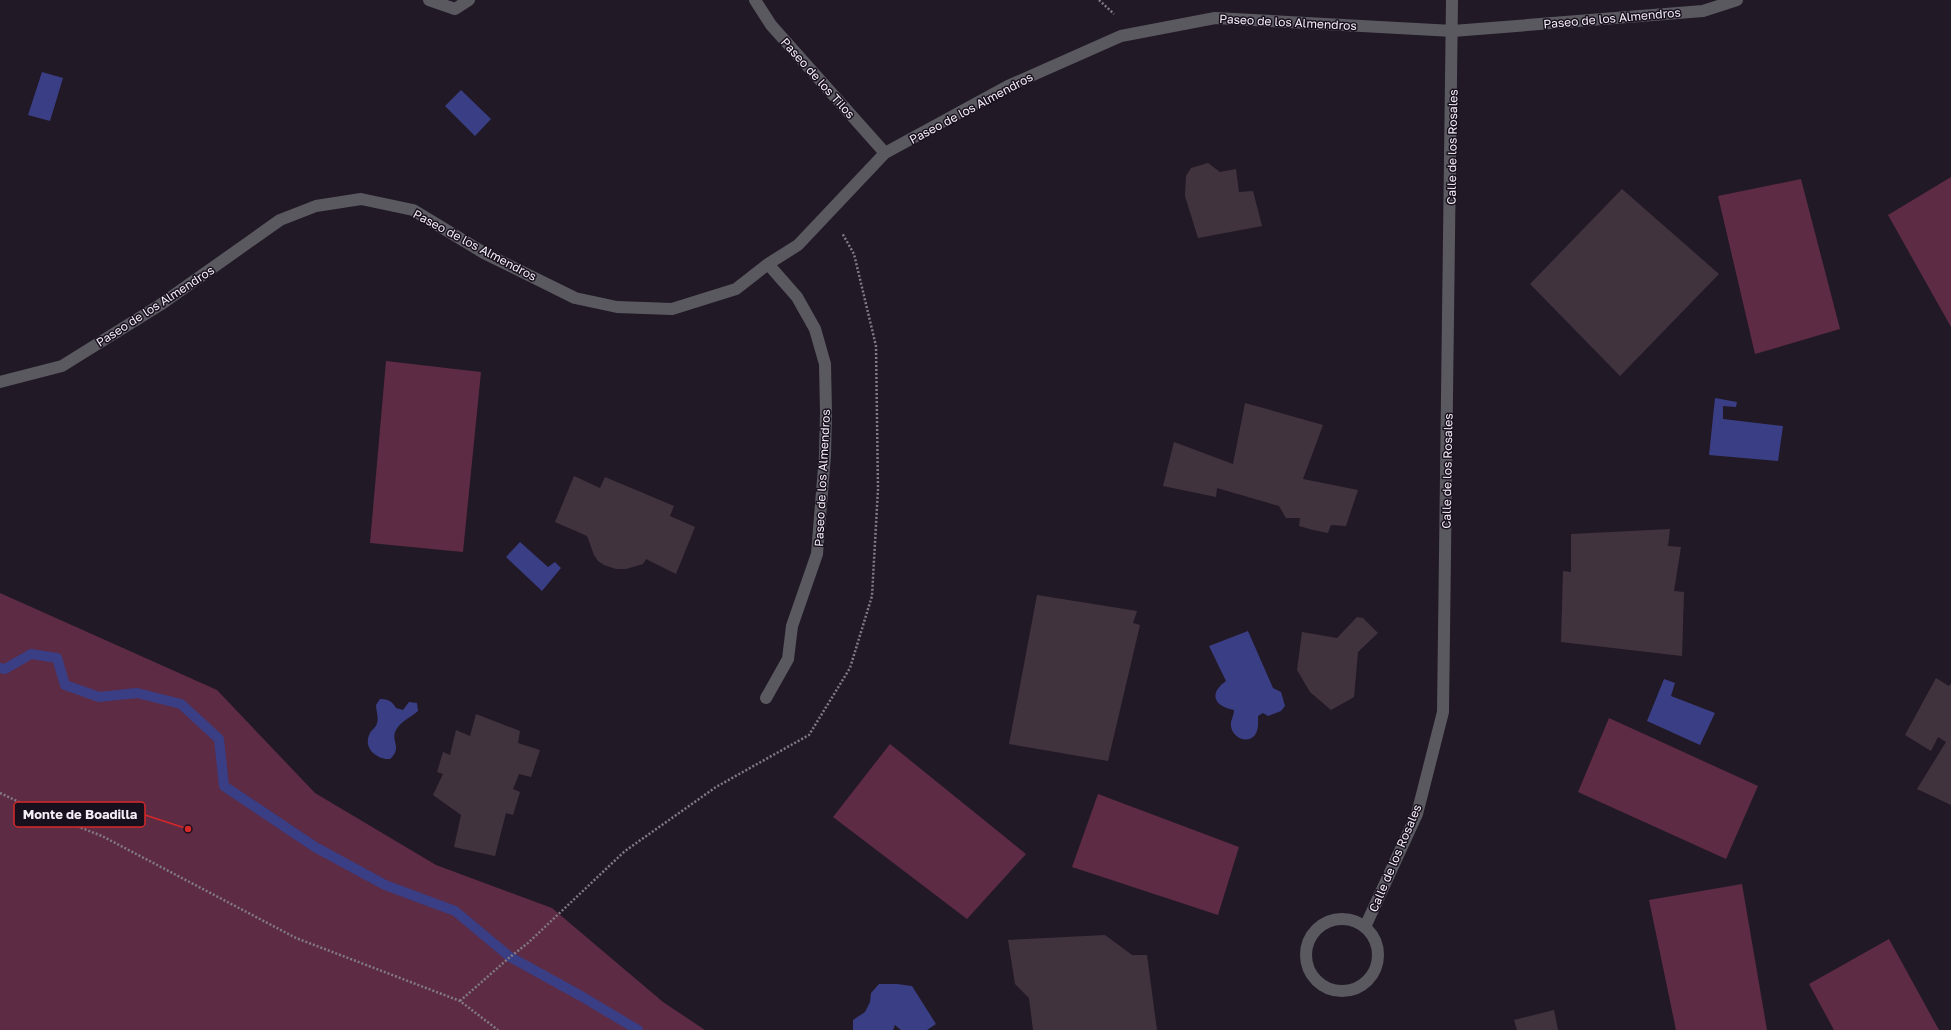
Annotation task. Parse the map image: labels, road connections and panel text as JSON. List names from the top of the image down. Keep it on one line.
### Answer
{"streets":{"street":["Paseo de los Almendros","Paseo de los Tilos","Calle de los Rosales"]},"crossings":[["Paseo de los Almendros","Paseo de los Tilos"],["Paseo de los Almendros","Calle de los Rosales"]],"places":["Monte de Boadilla"]}
